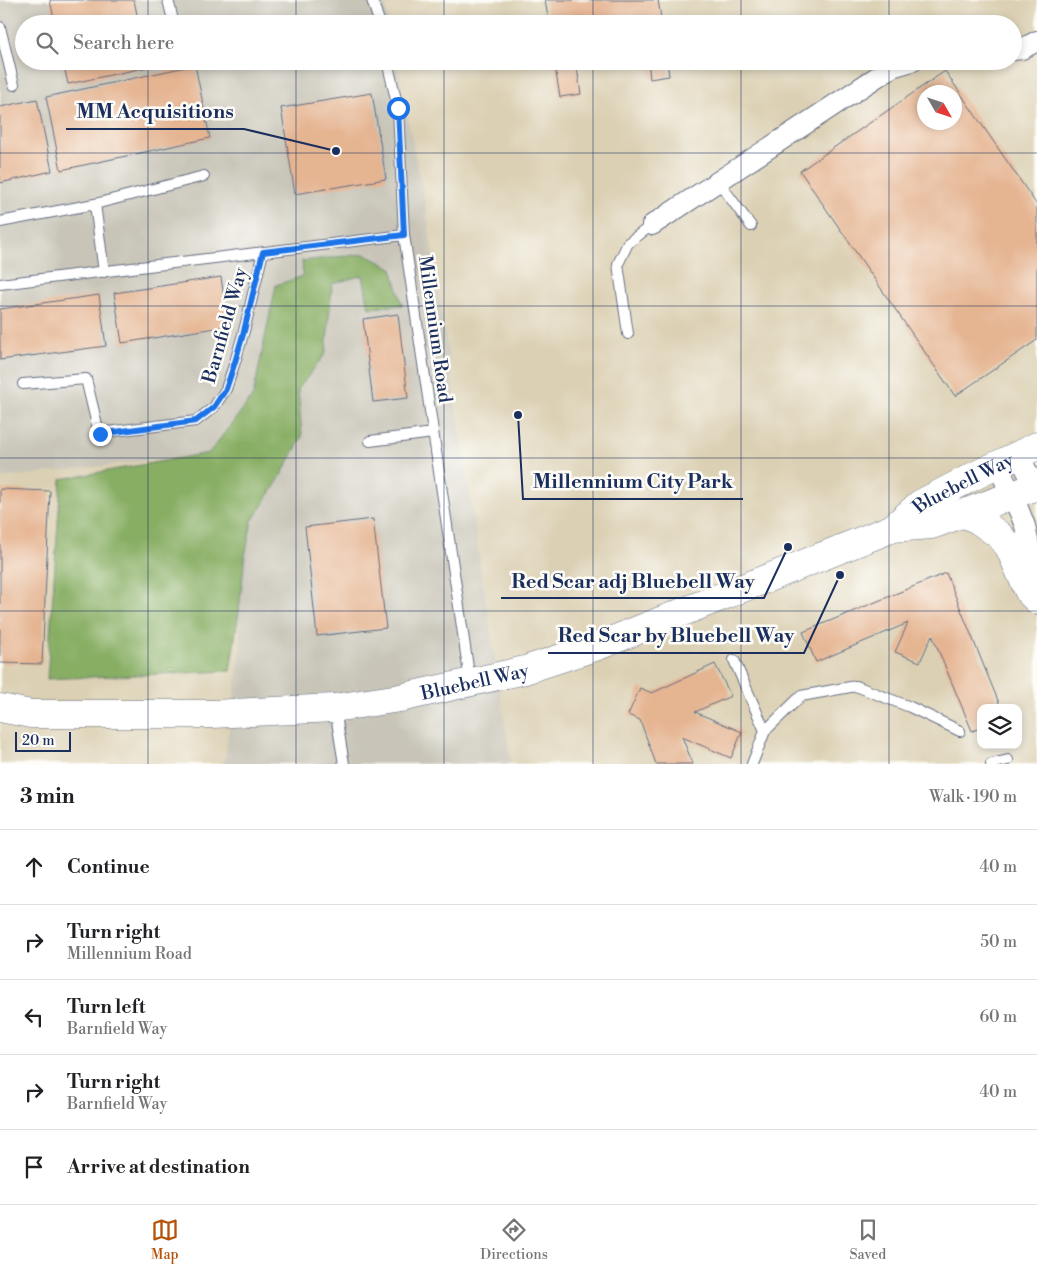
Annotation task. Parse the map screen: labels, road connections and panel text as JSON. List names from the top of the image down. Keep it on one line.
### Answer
{"streets":{"main road":["Bluebell Way"],"lane":["Barnfield Way","Millennium Road"]},"crossings":[["Barnfield Way","Millennium Road"],["Millennium Road","Bluebell Way"]],"places":["MM Acquisitions","Millennium City Park","Red Scar adj Bluebell Way","Red Scar by Bluebell Way"],"scale_bar":"20 m","north":"bottom right","page":{"search":"Search here","scale":"20 m","heading":["3 min","Walk · 190 m"],"list":[["Continue","40 m"],["Turn right","Millennium Road","50 m"],["Turn left","Barnfield Way","60 m"],["Turn right","Barnfield Way","40 m"],"Arrive at destination"],"nav":["Map","Directions","Saved"]}}
